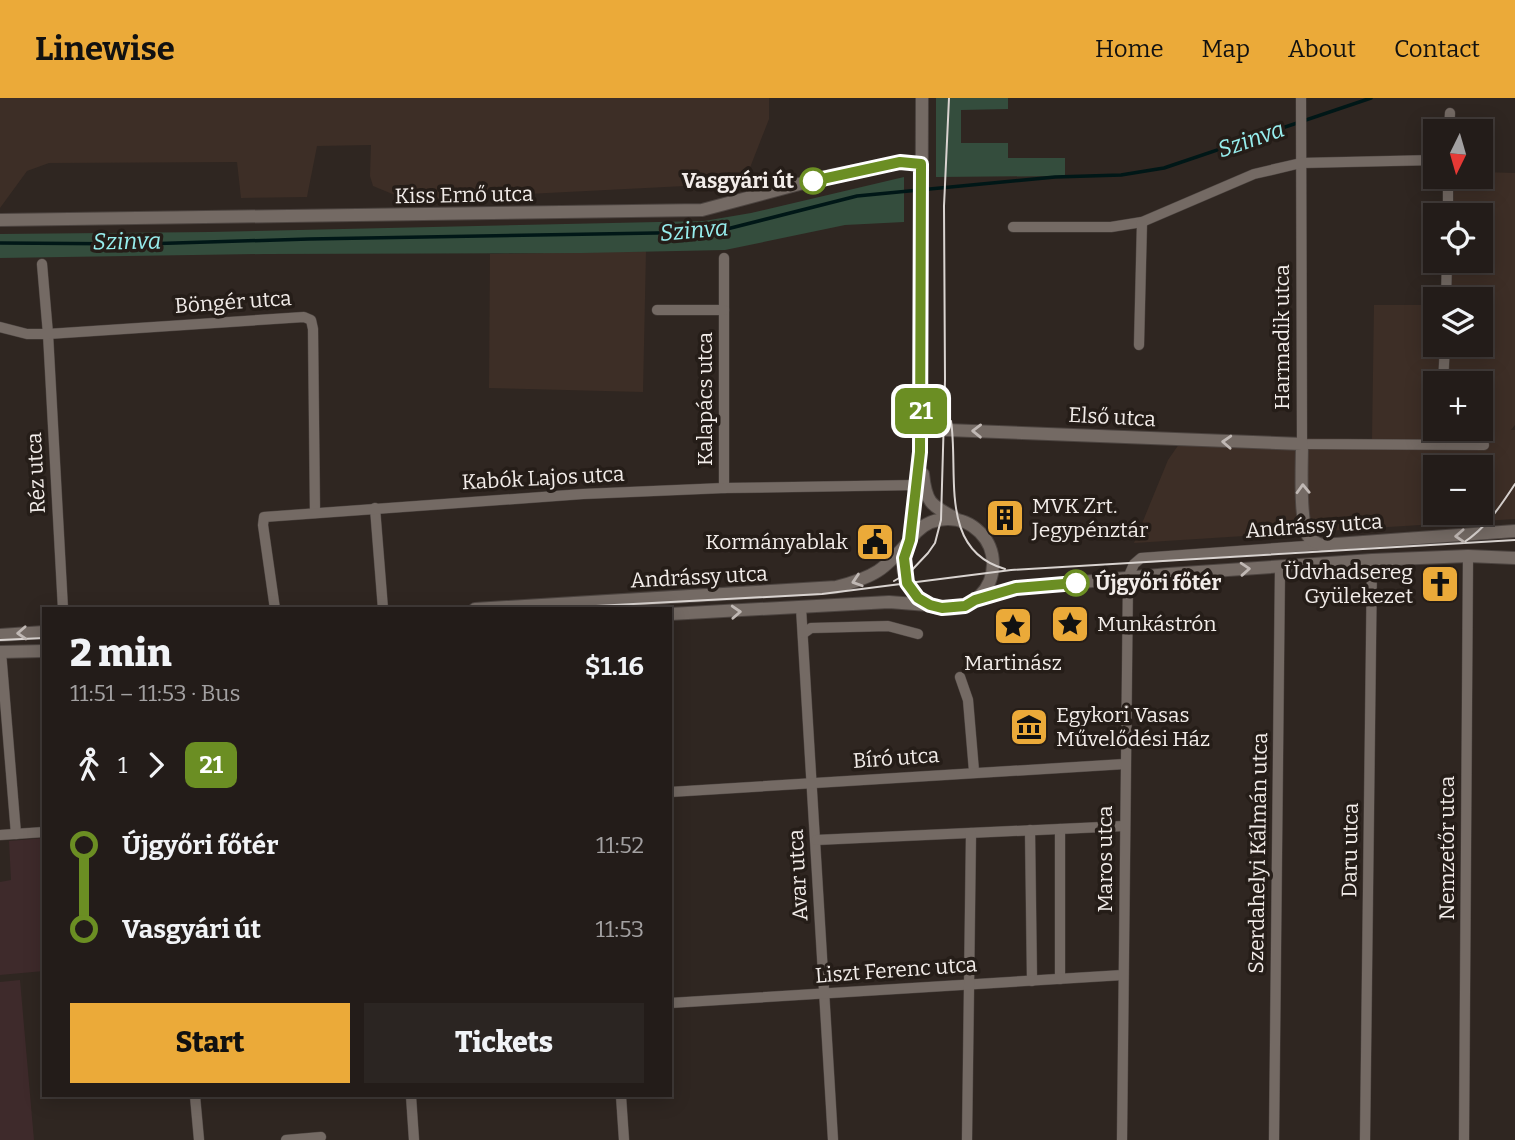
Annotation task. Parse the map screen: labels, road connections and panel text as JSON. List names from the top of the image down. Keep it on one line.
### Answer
{"streets":{"street":["Kiss Ernő utca","Böngér utca","Harmadik utca","Kalapács utca","Első utca","Réz utca","Kabók Lajos utca","Andrássy utca","Bíró utca","Nemzetőr utca","Daru utca","Szerdahelyi Kálmán utca","Maros utca","Avar utca","Liszt Ferenc utca"]},"crossings":[["Böngér utca","Réz utca"],["Böngér utca","Kabók Lajos utca"],["Harmadik utca","Első utca"],["Harmadik utca","Andrássy utca"],["Kalapács utca","Kabók Lajos utca"],["Andrássy utca","Nemzetőr utca"],["Andrássy utca","Daru utca"],["Andrássy utca","Szerdahelyi Kálmán utca"],["Andrássy utca","Maros utca"],["Andrássy utca","Avar utca"],["Bíró utca","Maros utca"],["Bíró utca","Avar utca"],["Maros utca","Liszt Ferenc utca"],["Avar utca","Liszt Ferenc utca"]],"one_way":["Első utca"],"water":["Szinva"],"places":{"other":["Vasgyári út","Újgyőri főtér"],"building":["MVK Zrt. Jegypénztár"],"public building":["Kormányablak"],"church":["Üdvhadsereg Gyülekezet"],"place":["Munkástrón","Martinász"],"museum":["Egykori Vasas Művelődési Ház"]},"lines":["bus line 21"],"north":"bottom","page":{"header":"Linewise","nav":["Home","Map","About","Contact"],"on_map":"21","map_buttons":["+","−"],"heading":["2 min","11:51 – 11:53 · Bus","$1.16"],"legs":["1","21"],"list":[{"name":"Újgyőri főtér","value":"11:52"},{"name":"Vasgyári út","value":"11:53"}],"buttons":["Start","Tickets"]}}
